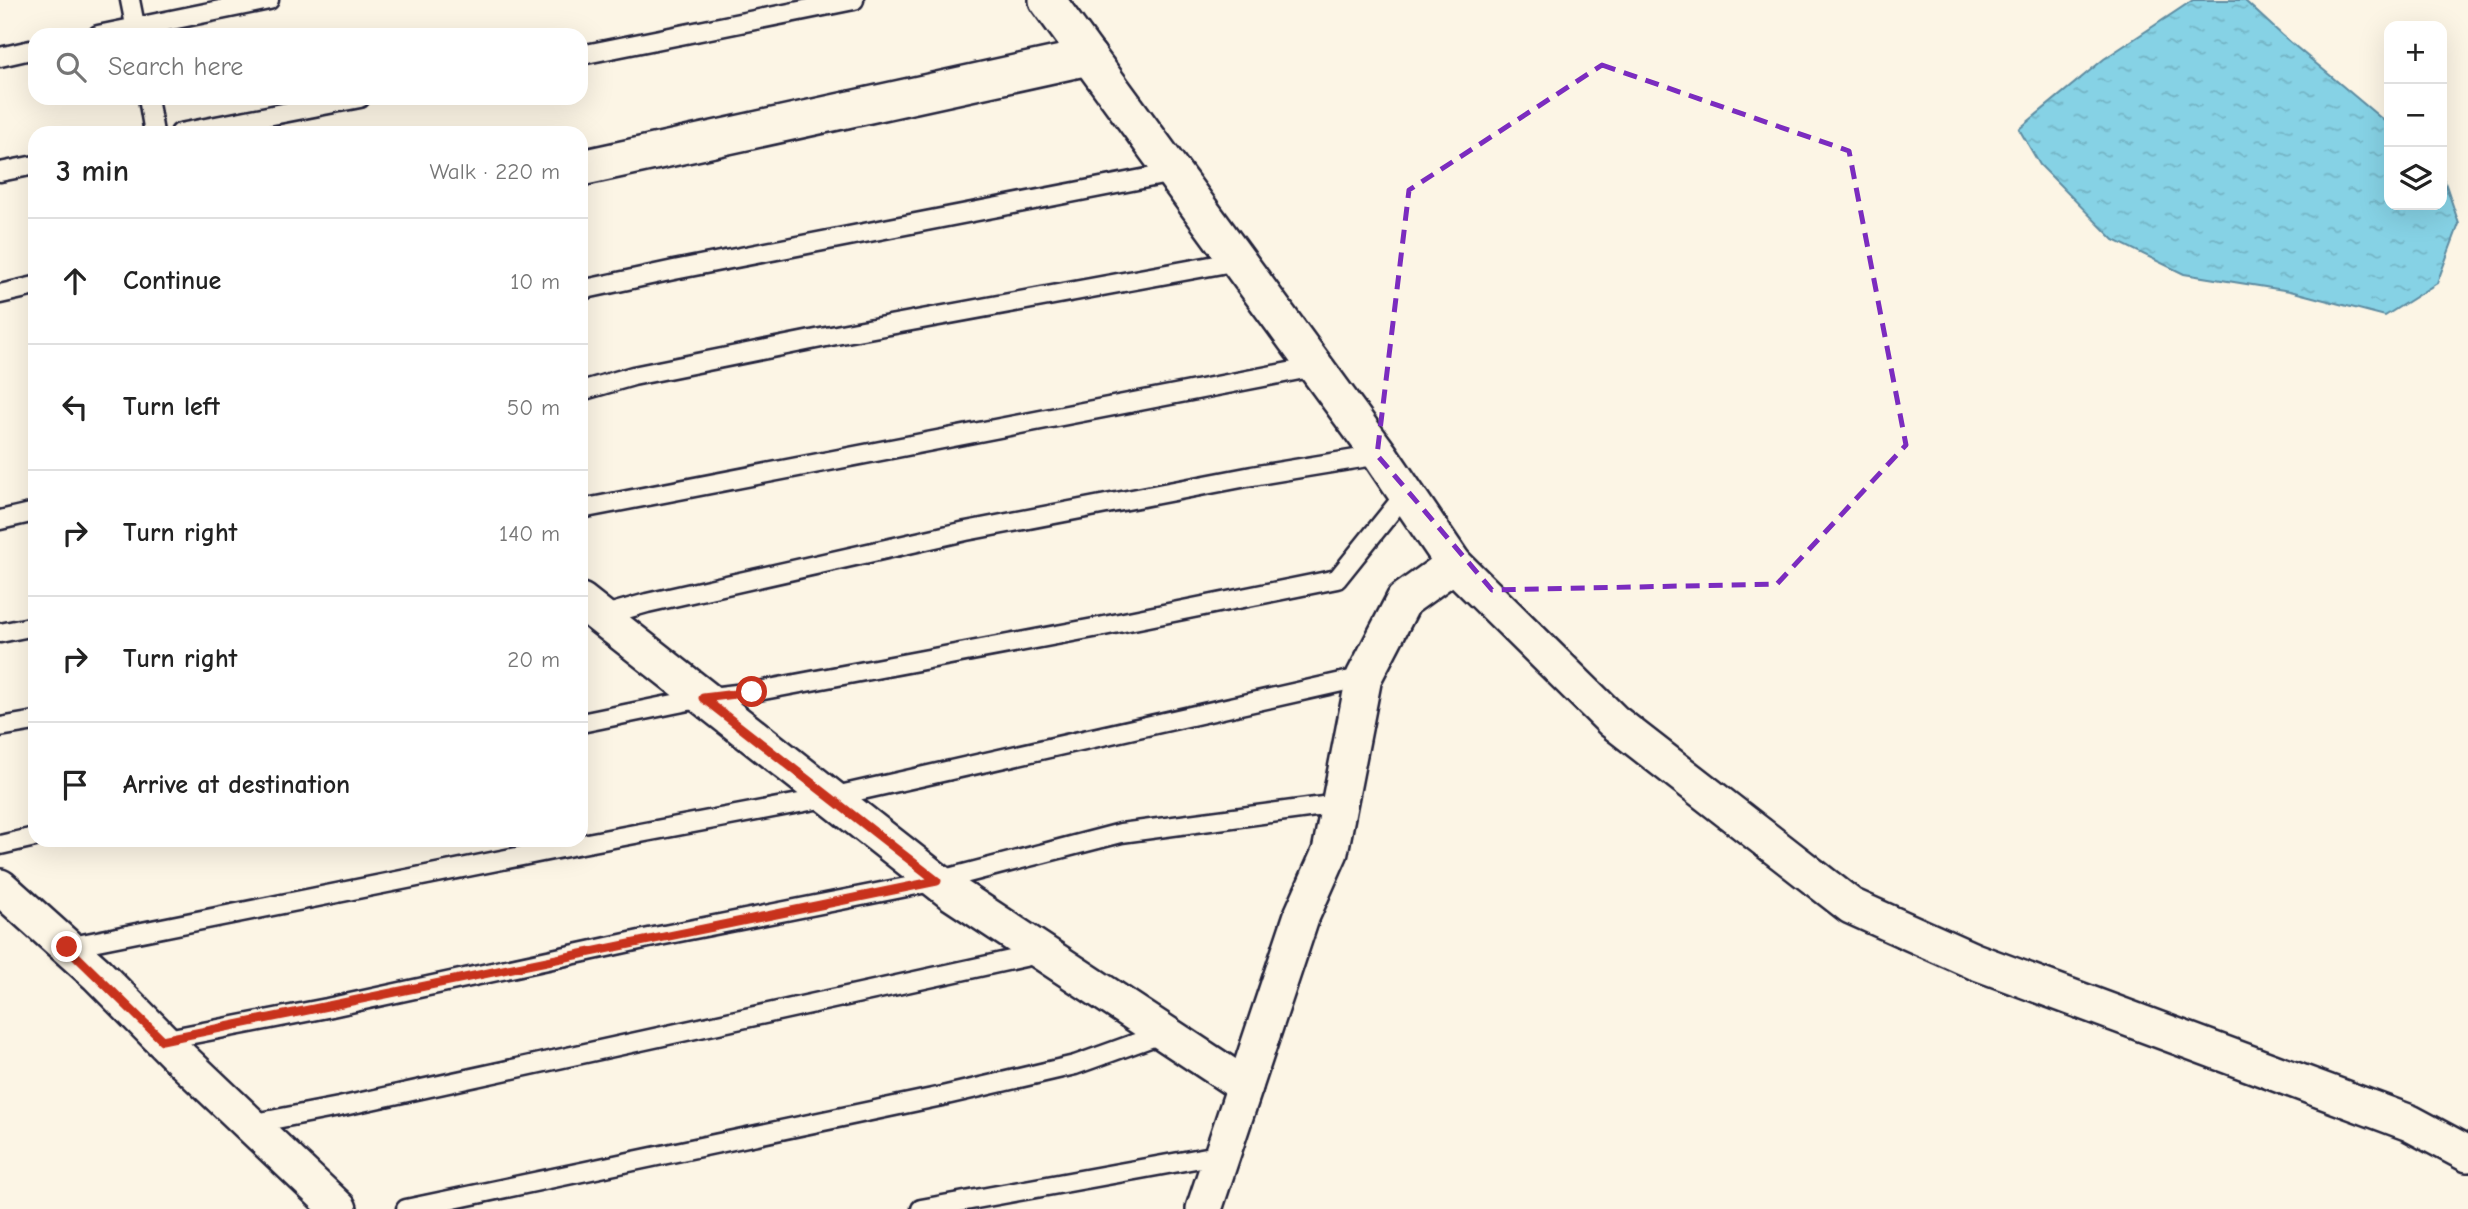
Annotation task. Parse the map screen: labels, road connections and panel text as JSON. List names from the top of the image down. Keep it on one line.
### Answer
{"page":{"map_buttons":["+","−"],"search":"Search here","heading":["3 min","Walk · 220 m"],"list":[["Continue","10 m"],["Turn left","50 m"],["Turn right","140 m"],["Turn right","20 m"],"Arrive at destination"]}}
